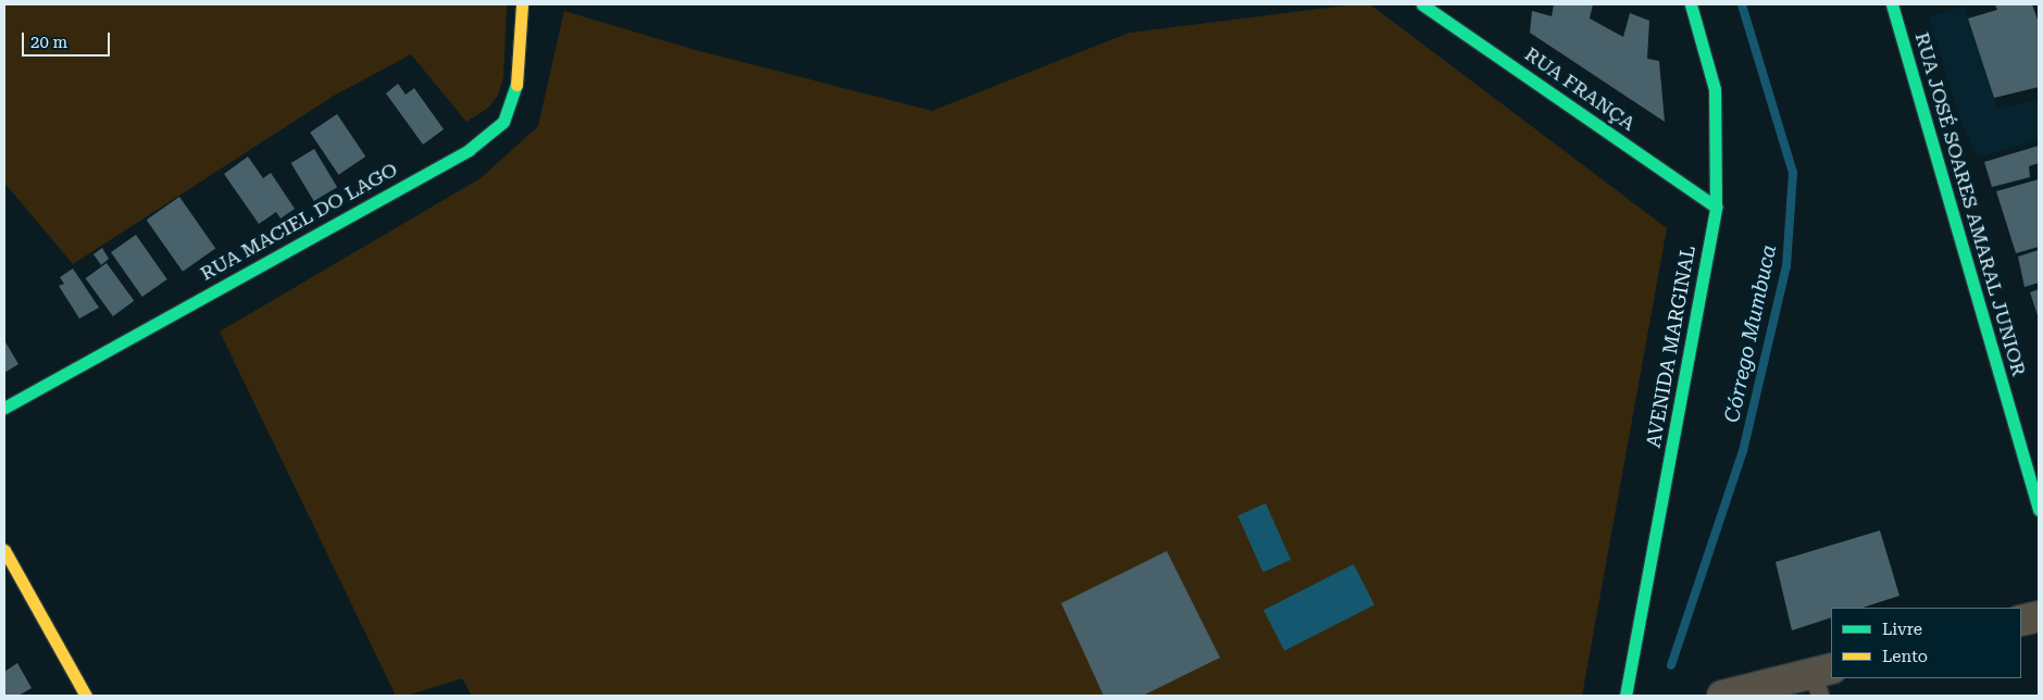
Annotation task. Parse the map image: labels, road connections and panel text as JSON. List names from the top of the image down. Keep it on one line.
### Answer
{"streets":{"street":["RUA FRANÇA","RUA JOSÉ SOARES AMARAL JUNIOR","RUA MACIEL DO LAGO","AVENIDA MARGINAL"]},"crossings":[["RUA FRANÇA","AVENIDA MARGINAL"]],"water":["Córrego Mumbuca"],"legend":["Livre","Lento"],"scale_bar":"20 m"}
